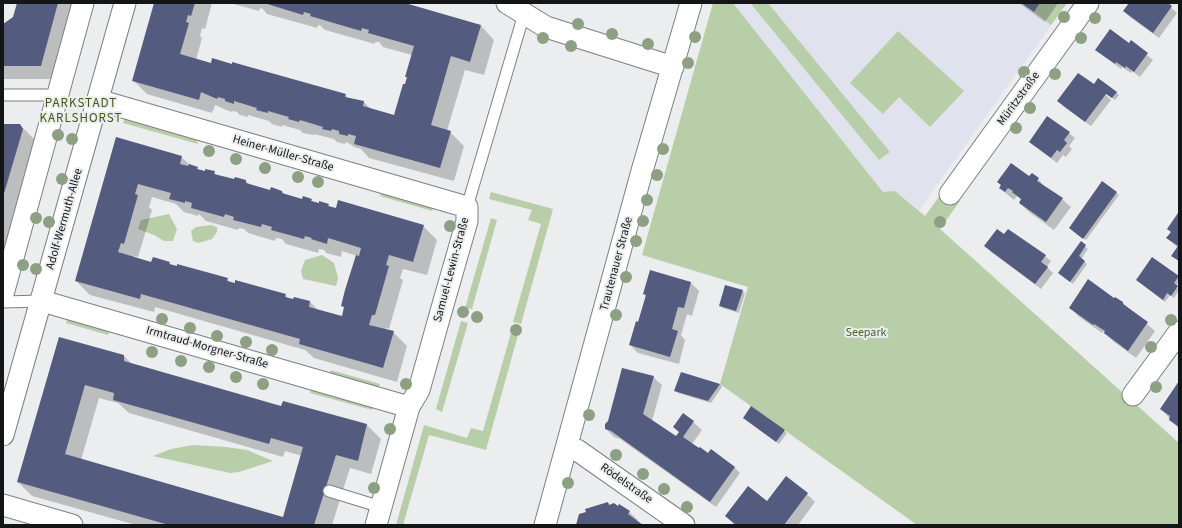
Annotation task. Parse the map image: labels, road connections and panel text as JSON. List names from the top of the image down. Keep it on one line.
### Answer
{"streets":{"street":["Müritzstraße","Heiner-Müller-Straße","Adolf-Wermuth-Allee","Trautenauer Straße","Samuel-Lewin-Straße","Irmtraud-Morgner-Straße","Rödelstraße"]},"crossings":[["Heiner-Müller-Straße","Adolf-Wermuth-Allee"],["Heiner-Müller-Straße","Samuel-Lewin-Straße"],["Adolf-Wermuth-Allee","Irmtraud-Morgner-Straße"],["Trautenauer Straße","Rödelstraße"],["Samuel-Lewin-Straße","Irmtraud-Morgner-Straße"]],"districts":["PARKSTADT KARLSHORST"],"parks":["Seepark"]}
